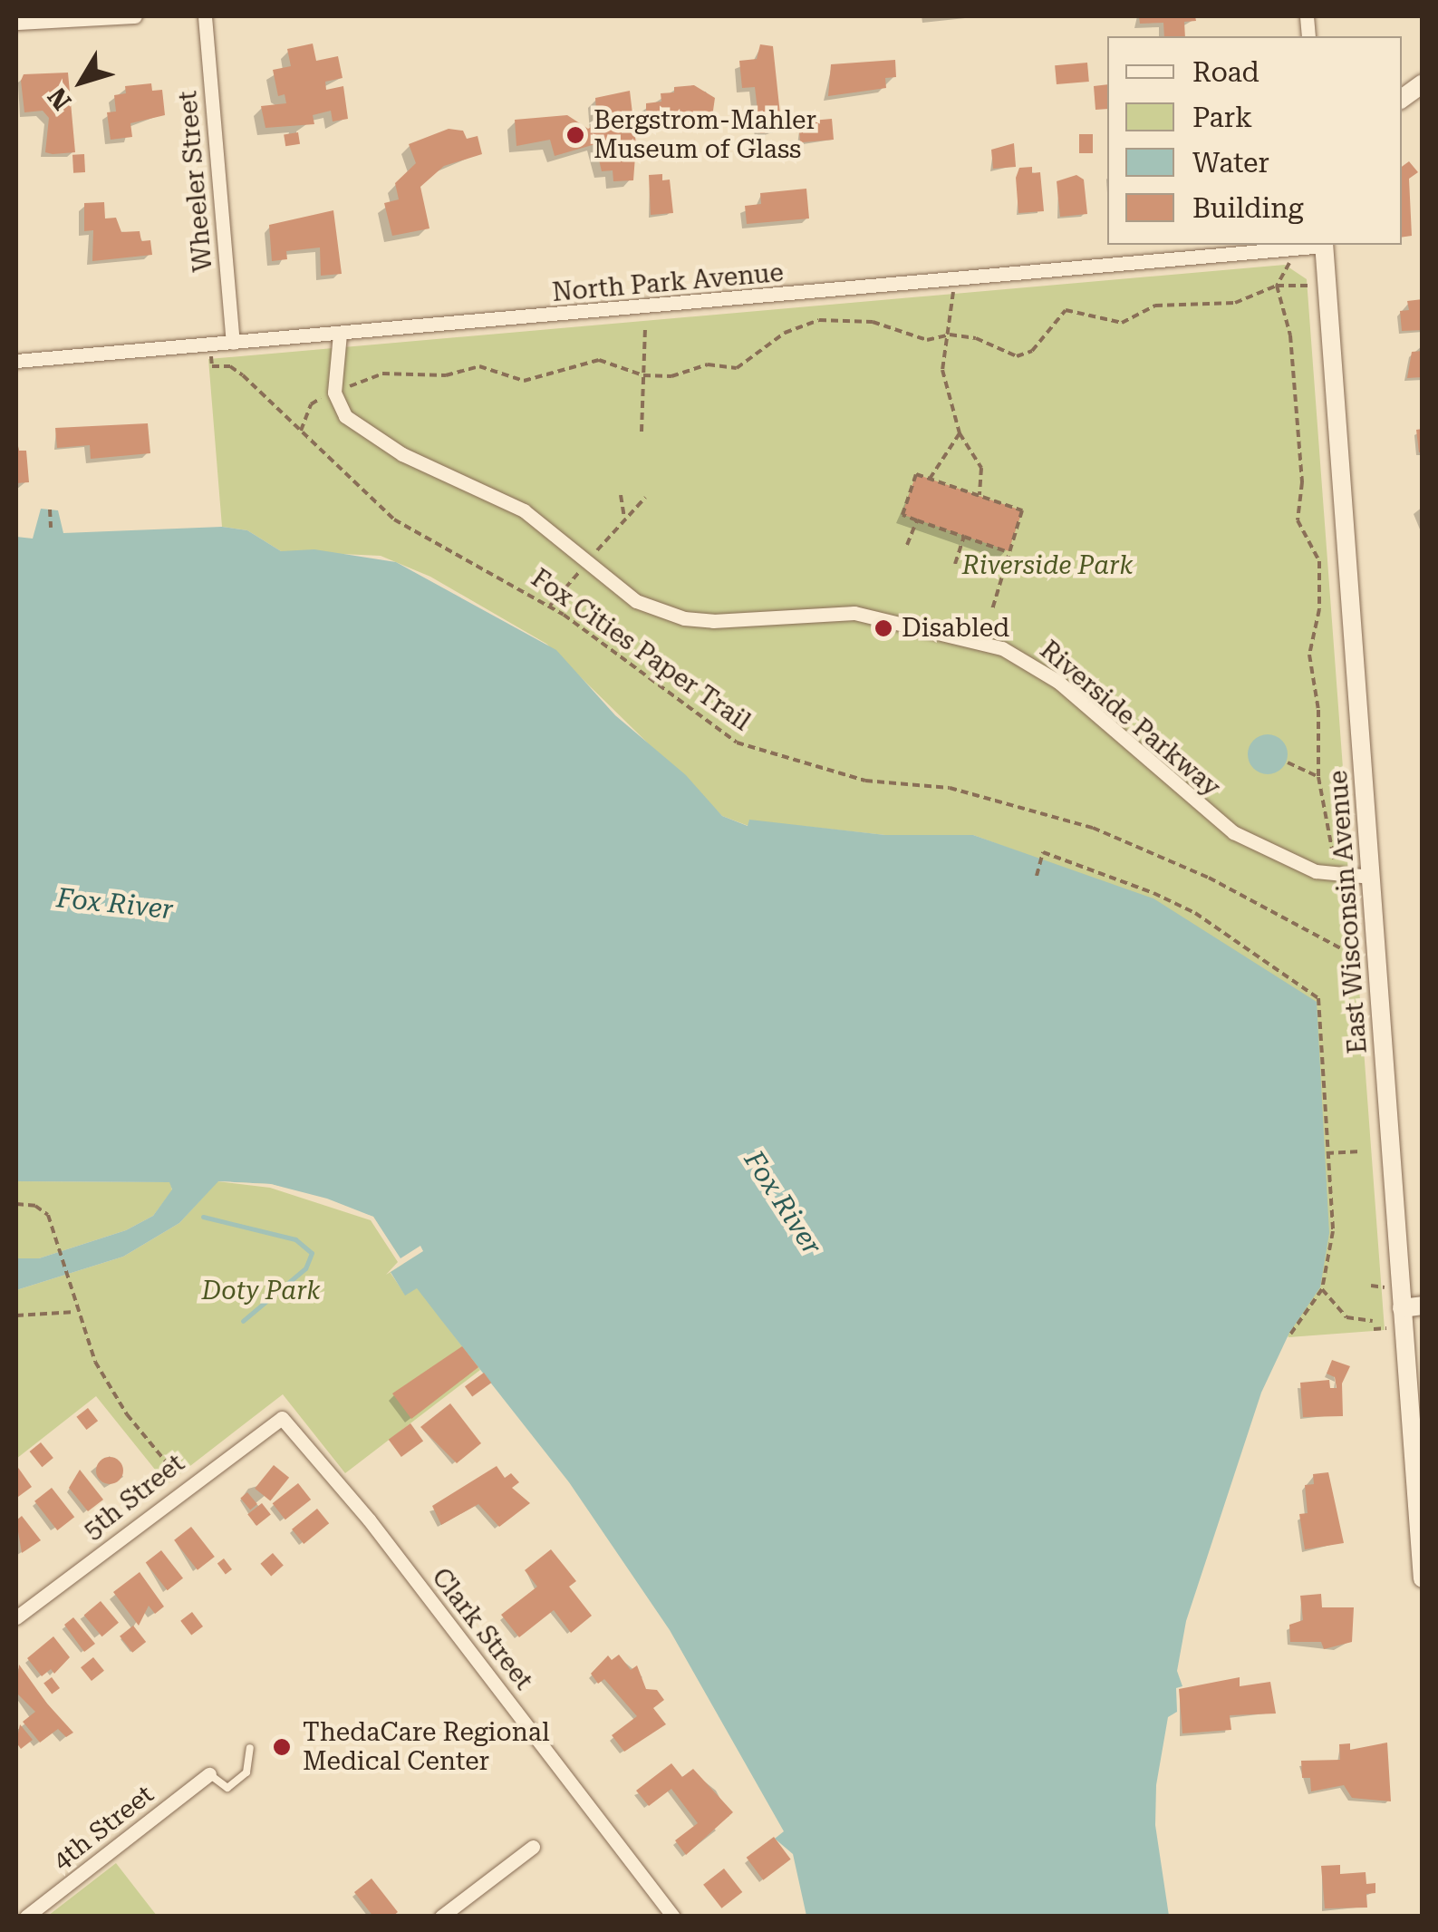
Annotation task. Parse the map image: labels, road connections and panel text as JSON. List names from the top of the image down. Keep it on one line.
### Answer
{"streets":{"main road":["East Wisconsin Avenue"],"street":["Wheeler Street","North Park Avenue","Riverside Parkway","5th Street","Clark Street","4th Street"],"path":["Fox Cities Paper Trail"]},"crossings":[["Wheeler Street","North Park Avenue"],["North Park Avenue","Fox Cities Paper Trail"],["Fox Cities Paper Trail","East Wisconsin Avenue"],["Riverside Parkway","East Wisconsin Avenue"],["5th Street","Clark Street"]],"water":["Fox River"],"parks":["Riverside Park","Doty Park"],"places":["Bergstrom-Mahler Museum of Glass","Disabled","ThedaCare Regional Medical Center"],"legend":["Road","Park","Water","Building"],"north":"bottom left"}
